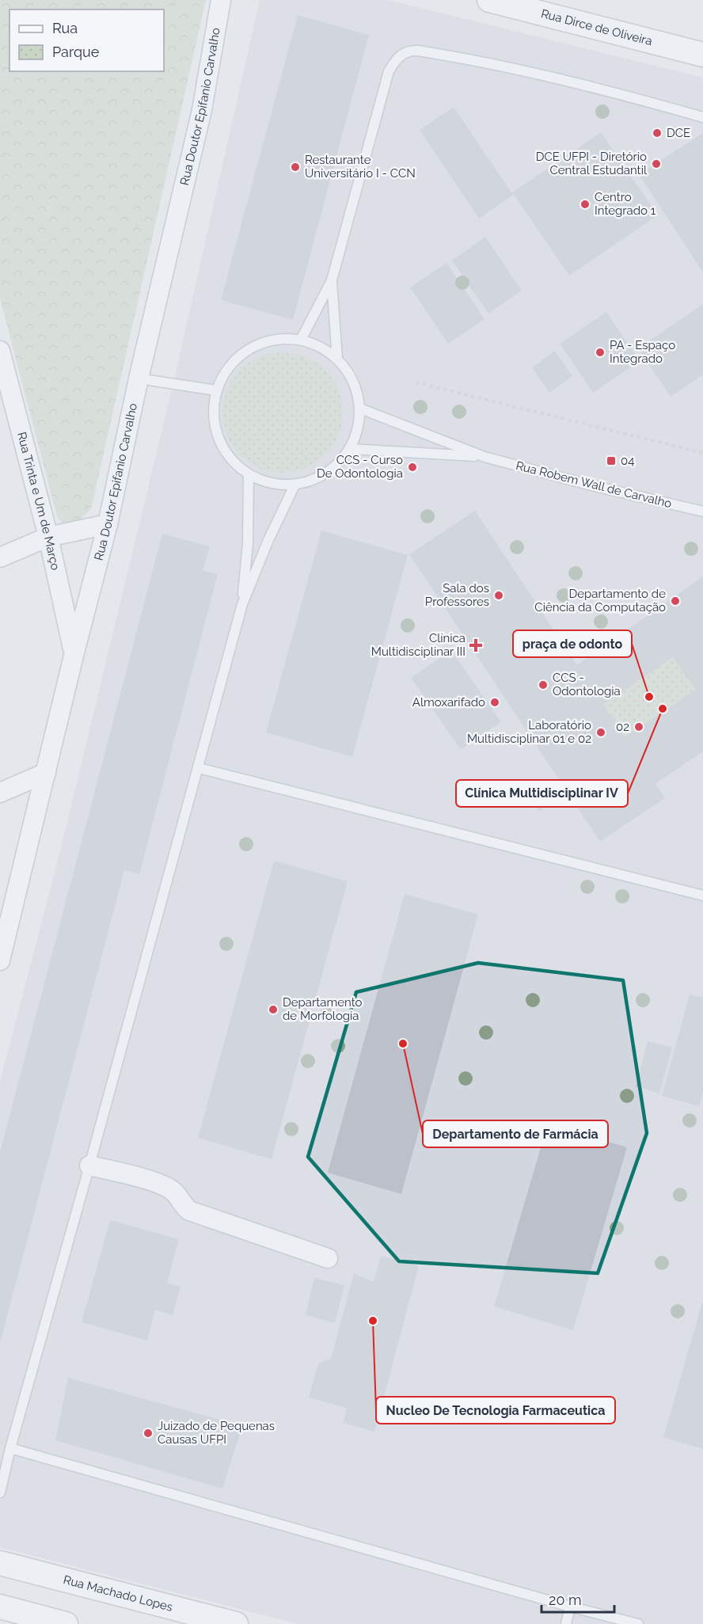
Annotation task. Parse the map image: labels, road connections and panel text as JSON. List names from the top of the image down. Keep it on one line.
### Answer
{"streets":{"street":["Rua Dirce de Oliveira","Rua Doutor Epifanio Carvalho","Rua Trinta e Um de Março","Rua Machado Lopes"],"lane":["Rua Robem Wall de Carvalho"]},"crossings":[["Rua Doutor Epifanio Carvalho","Rua Trinta e Um de Março"]],"places":{"other":["DCE","DCE UFPI - Diretório Central Estudantil","Restaurante Universitário I - CCN","Centro Integrado 1","PA - Espaço Integrado","CCS - Curso De Odontologia","Sala dos Professores","Departamento de Ciência da Computação","CCS - Odontologia","praça de odonto","Almoxarifado","Clínica Multidisciplinar IV","02","Laboratório Multidisciplinar 01 e 02","Departamento de Morfologia","Departamento de Farmácia","Nucleo De Tecnologia Farmaceutica","Juizado de Pequenas Causas UFPI"],"transit":["04"],"health":["Clínica Multidisciplinar III"]},"legend":["Rua","Parque"],"scale_bar":"20 m"}
